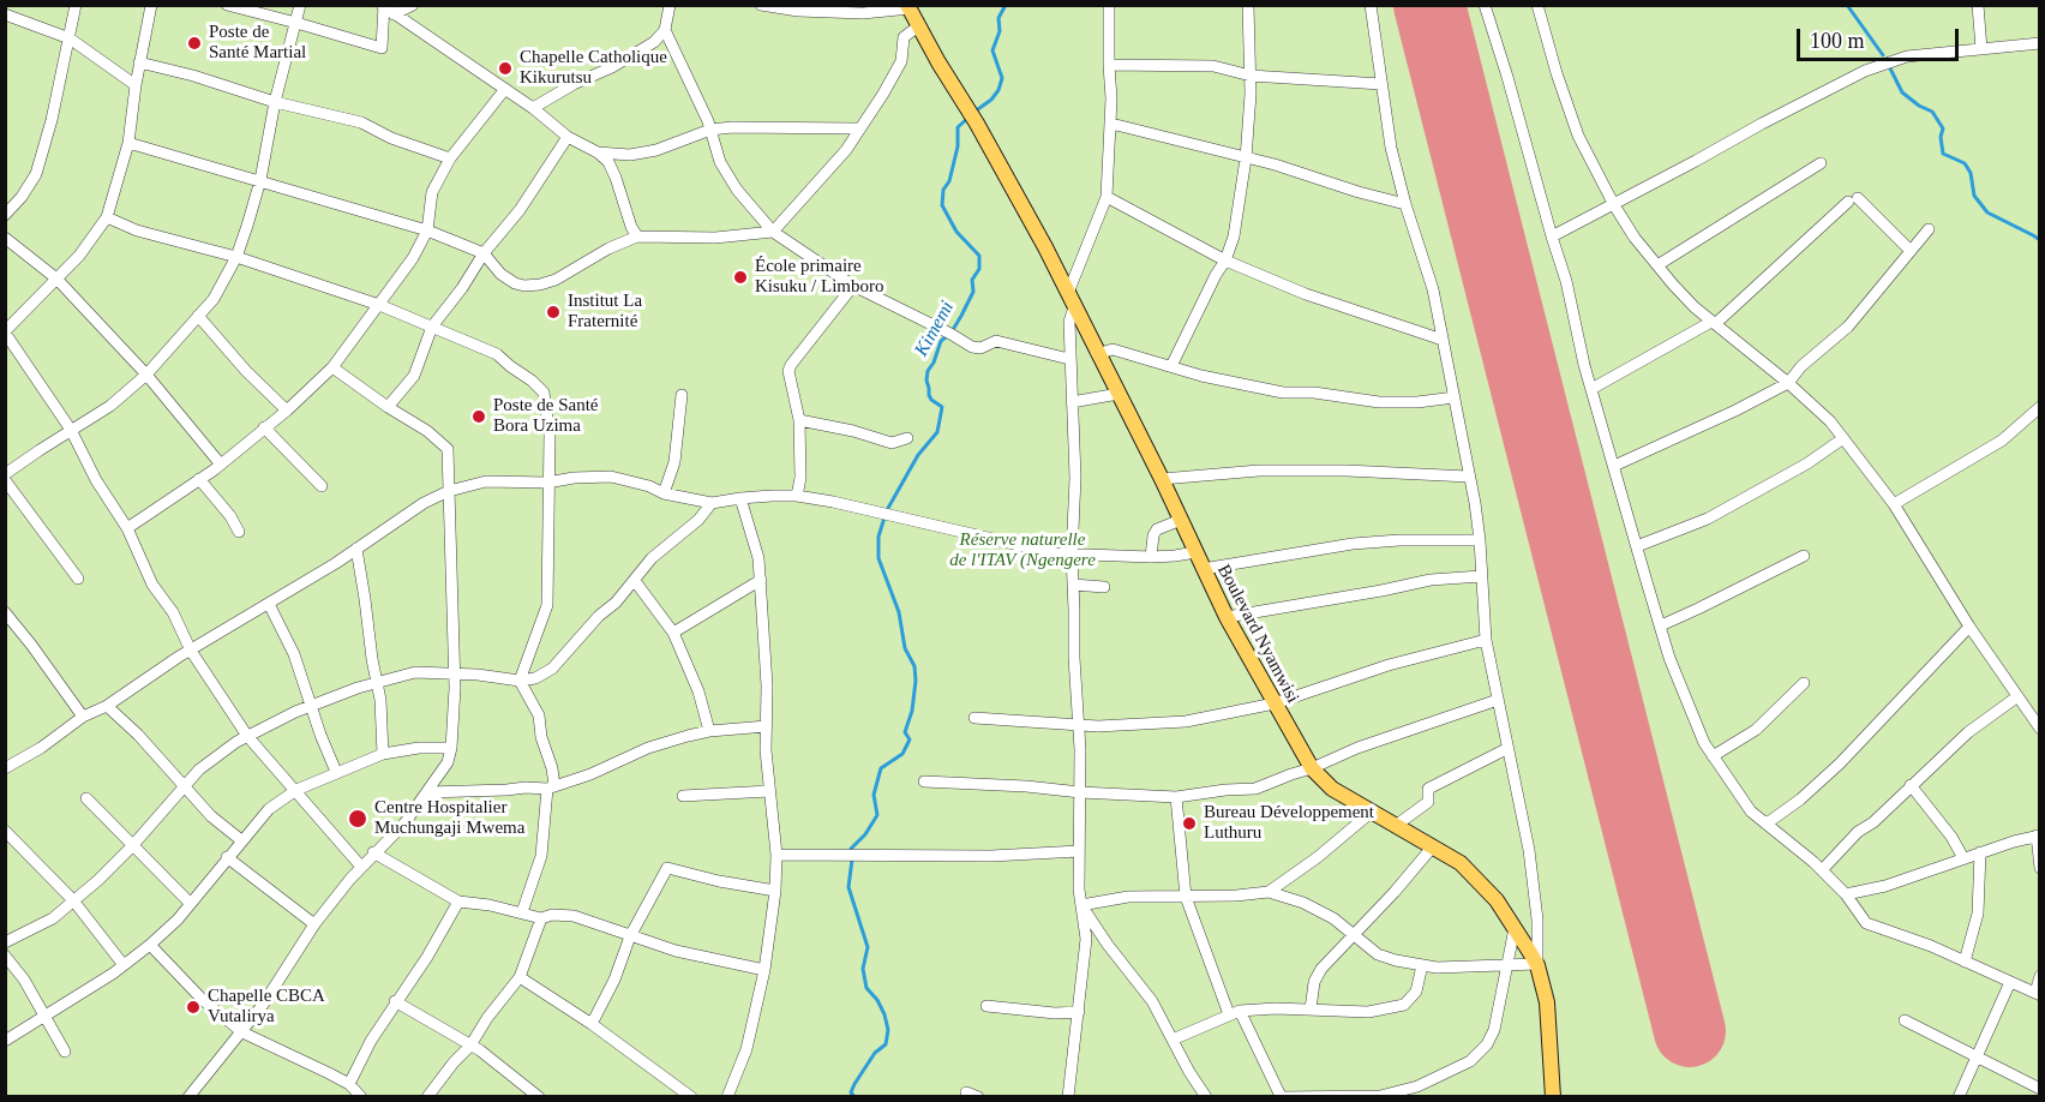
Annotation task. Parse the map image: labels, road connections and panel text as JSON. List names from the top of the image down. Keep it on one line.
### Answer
{"streets":{"main road":["Boulevard Nyamwisi"]},"water":["Kimemi"],"parks":["Réserve naturelle de l'ITAV (Ngengere"],"places":["Poste de Santé Martial","Chapelle Catholique Kikurutsu","École primaire Kisuku / Limboro","Institut La Fraternité","Poste de Santé Bora Uzima","Centre Hospitalier Muchungaji Mwema","Bureau Développement Luthuru","Chapelle CBCA Vutalirya"],"scale_bar":"100 m"}
